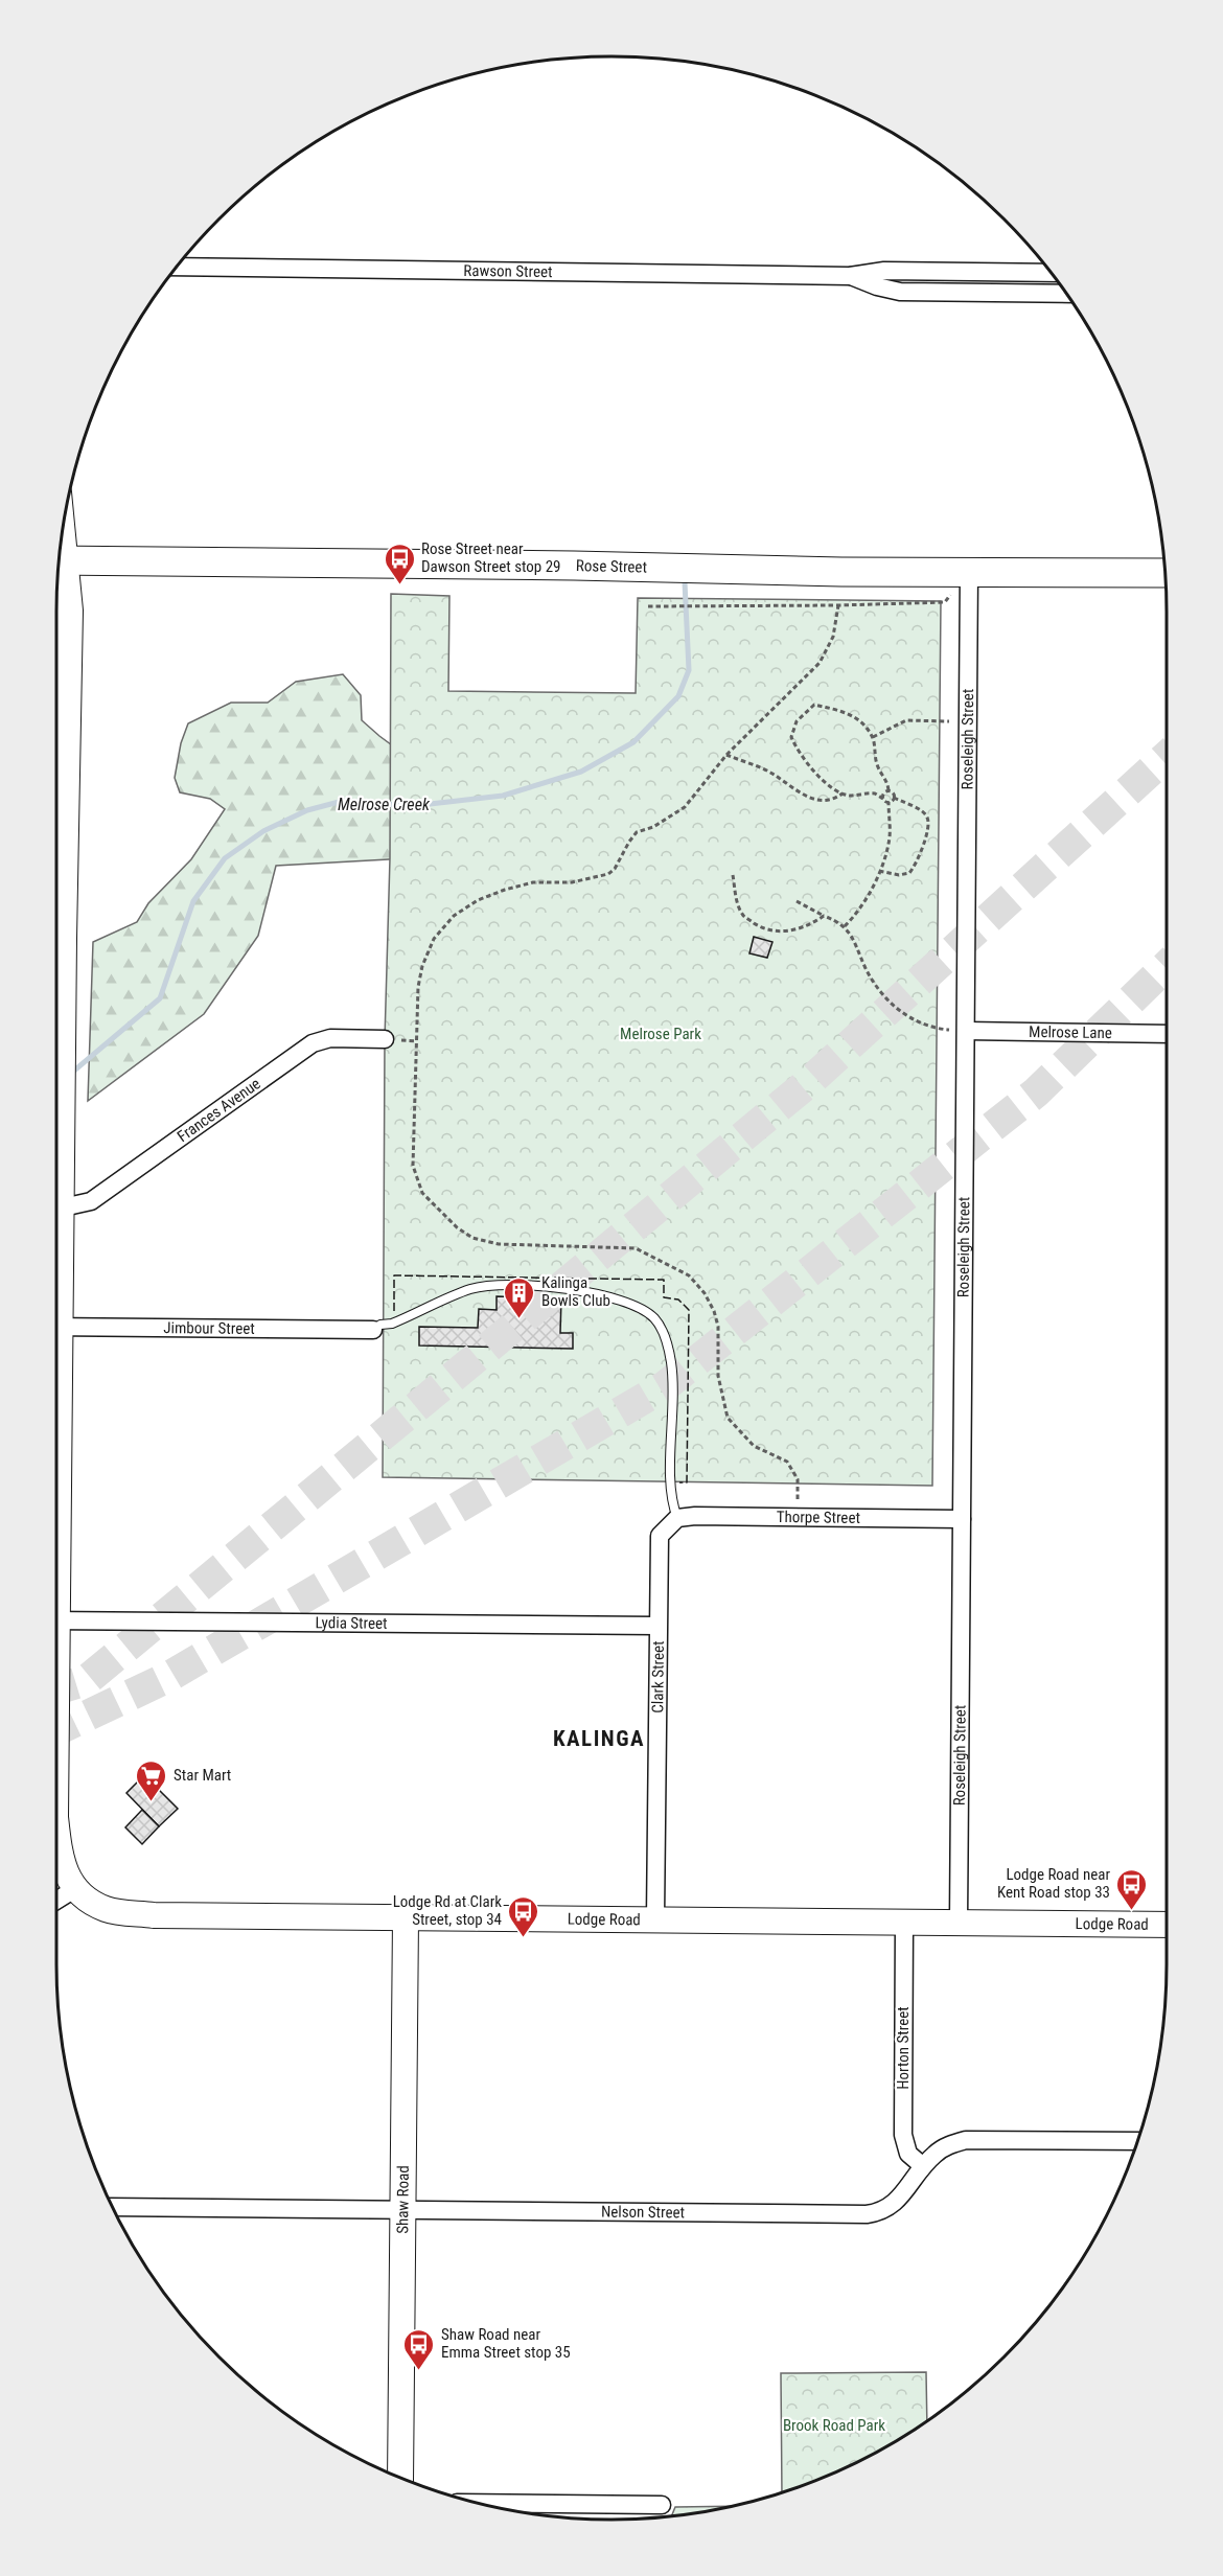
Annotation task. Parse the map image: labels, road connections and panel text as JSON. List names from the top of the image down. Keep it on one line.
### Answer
{"streets":{"main road":["Rose Street"],"street":["Rawson Street","Roseleigh Street","Melrose Lane","Frances Avenue","Jimbour Street","Thorpe Street","Lydia Street","Clark Street","Lodge Road","Horton Street","Shaw Road","Nelson Street"]},"crossings":[["Rose Street","Roseleigh Street"],["Roseleigh Street","Melrose Lane"],["Roseleigh Street","Thorpe Street"],["Roseleigh Street","Lodge Road"],["Thorpe Street","Clark Street"],["Lydia Street","Clark Street"],["Clark Street","Lodge Road"],["Lodge Road","Horton Street"],["Lodge Road","Shaw Road"],["Horton Street","Nelson Street"],["Shaw Road","Nelson Street"]],"districts":["KALINGA"],"water":["Melrose Creek"],"parks":["Melrose Park","Brook Road Park"],"places":{"bus stop":["Rose Street near Dawson Street stop 29","Lodge Road near Kent Road stop 33","Lodge Rd at Clark Street, stop 34","Shaw Road near Emma Street stop 35"],"building":["Kalinga Bowls Club"],"supermarket":["Star Mart"]}}
